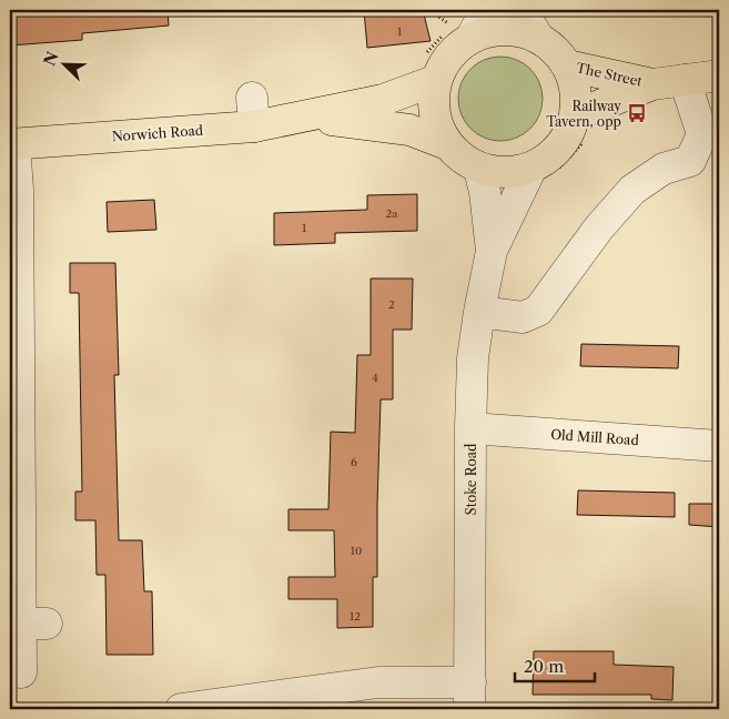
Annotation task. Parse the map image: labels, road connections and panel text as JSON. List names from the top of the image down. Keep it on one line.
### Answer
{"streets":{"main road":["The Street","Norwich Road"],"street":["Old Mill Road","Stoke Road"]},"crossings":[["The Street","Norwich Road"],["The Street","Stoke Road"],["Norwich Road","Stoke Road"],["Old Mill Road","Stoke Road"]],"places":{"bus stop":["Railway Tavern, opp"]},"house_numbers":["1","2a","1","2","4","6","10","12"],"scale_bar":"20 m","north":"top left"}
